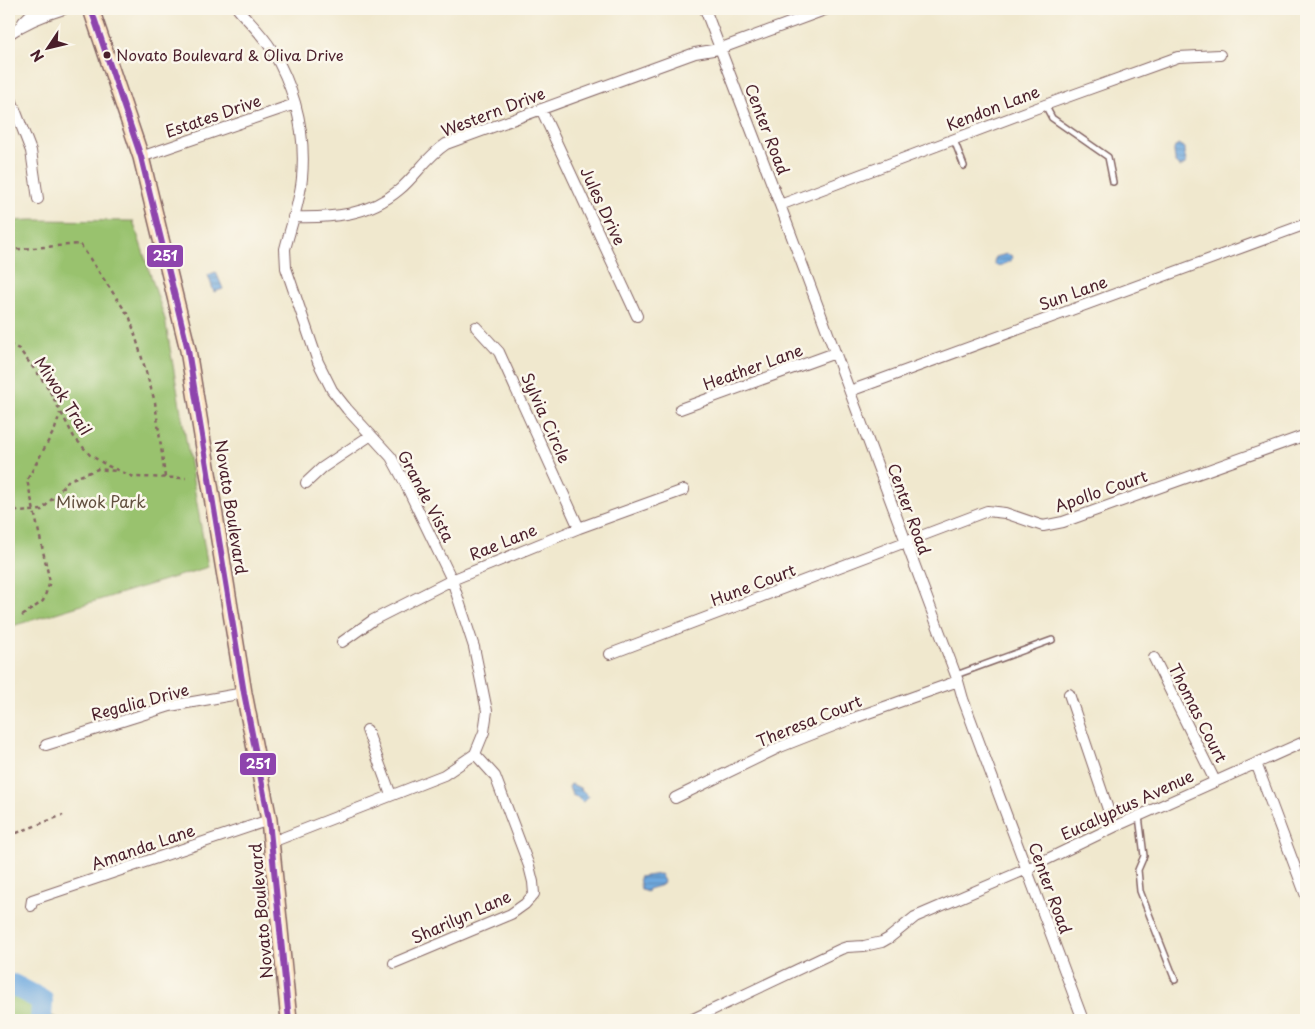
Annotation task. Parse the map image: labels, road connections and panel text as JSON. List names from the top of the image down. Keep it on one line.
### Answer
{"streets":{"main road":["Novato Boulevard"],"street":["Kendon Lane","Western Drive","Estates Drive","Center Road","Jules Drive","Sun Lane","Heather Lane","Sylvia Circle","Apollo Court","Grande Vista","Rae Lane","Hune Court","Regalia Drive","Thomas Court","Theresa Court","Eucalyptus Avenue","Amanda Lane","Sharilyn Lane"],"path":["Miwok Trail"]},"crossings":[["Kendon Lane","Center Road"],["Western Drive","Center Road"],["Western Drive","Jules Drive"],["Western Drive","Grande Vista"],["Estates Drive","Grande Vista"],["Estates Drive","Novato Boulevard"],["Center Road","Sun Lane"],["Center Road","Heather Lane"],["Center Road","Apollo Court"],["Center Road","Hune Court"],["Center Road","Theresa Court"],["Center Road","Eucalyptus Avenue"],["Sylvia Circle","Rae Lane"],["Apollo Court","Hune Court"],["Grande Vista","Rae Lane"],["Grande Vista","Sharilyn Lane"],["Novato Boulevard","Regalia Drive"],["Novato Boulevard","Amanda Lane"],["Thomas Court","Eucalyptus Avenue"]],"parks":["Miwok Park"],"places":["Novato Boulevard & Oliva Drive"],"lines":["transit line 251"],"north":"bottom left"}
